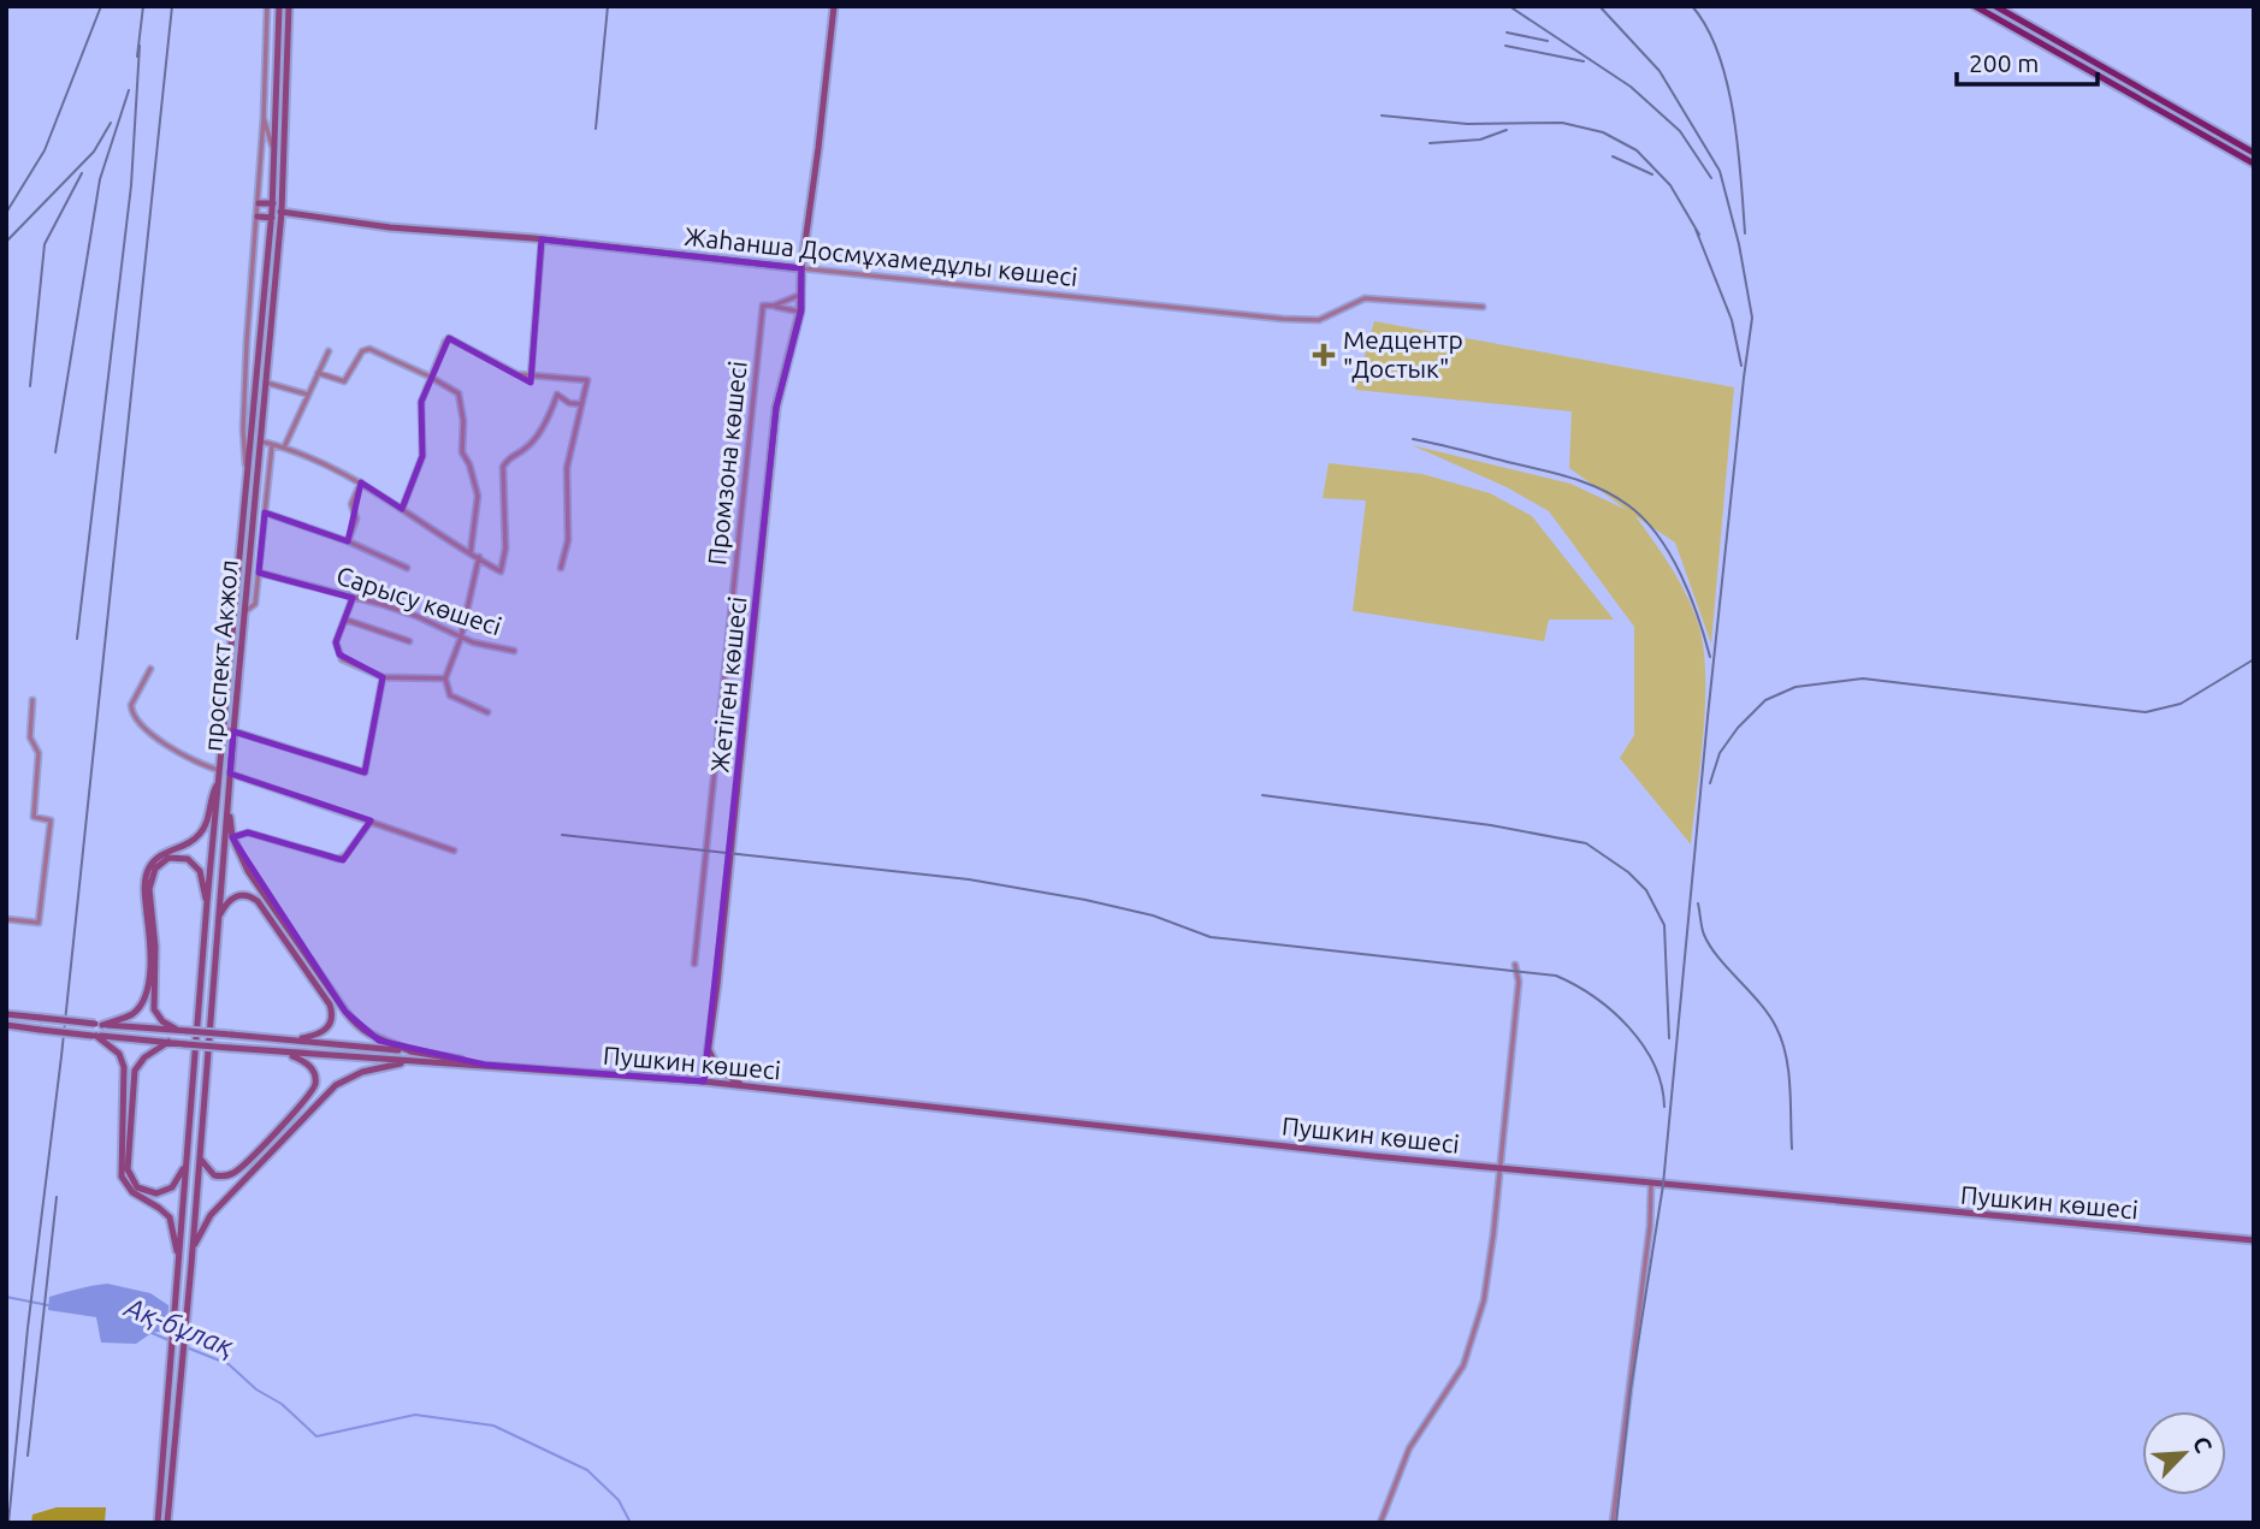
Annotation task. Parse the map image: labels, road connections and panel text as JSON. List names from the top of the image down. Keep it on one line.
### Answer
{"streets":{"main road":["Жаһанша Досмұхамедұлы көшесі","проспект Акжол","Жетіген көшесі","Пушкин көшесі"],"street":["Промзона көшесі","Сарысу көшесі"]},"crossings":[["Жаһанша Досмұхамедұлы көшесі","проспект Акжол"],["Жаһанша Досмұхамедұлы көшесі","Жетіген көшесі"],["Жетіген көшесі","Пушкин көшесі"]],"water":["Ақ-бұлақ"],"places":{"health":["Медцентр \"Достык\""]},"scale_bar":"200 m","north":"top right"}
